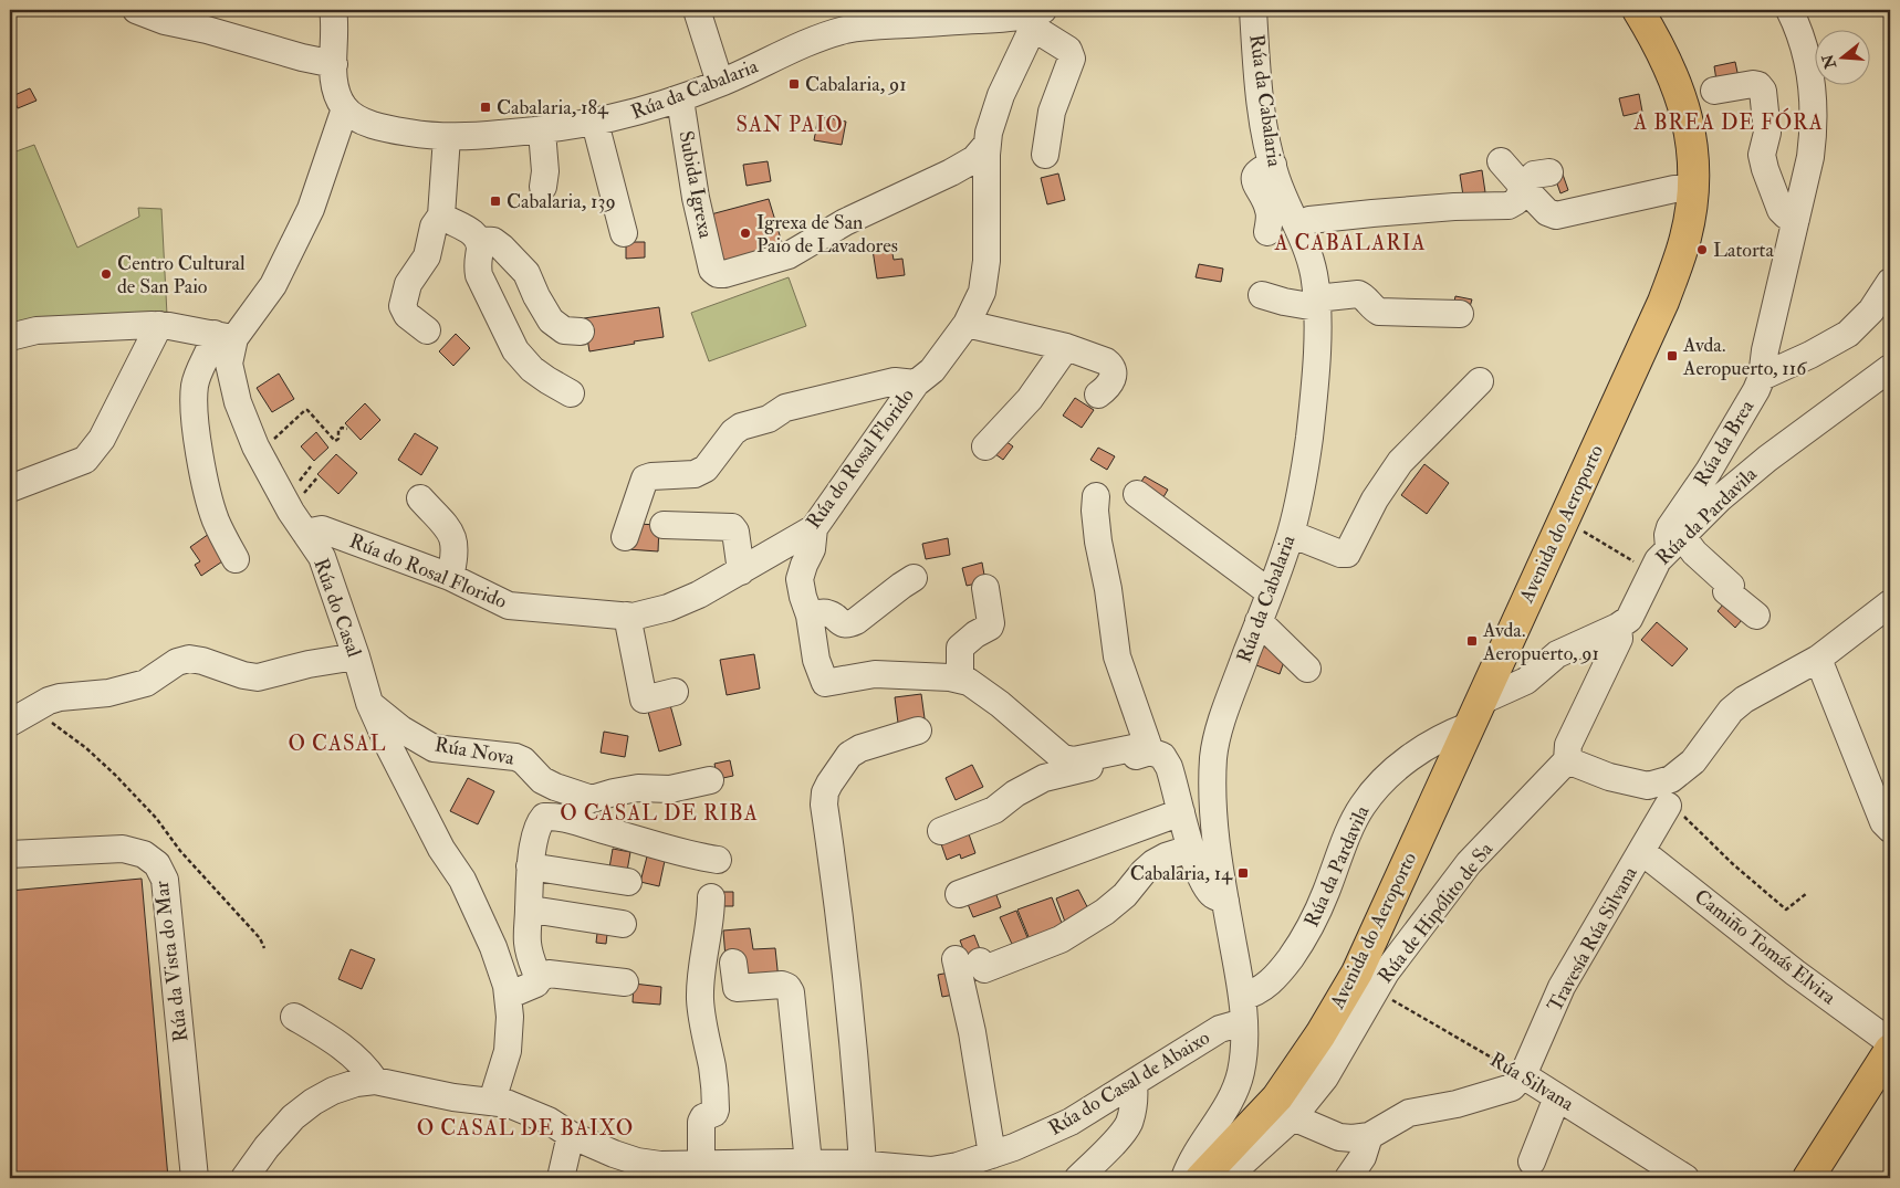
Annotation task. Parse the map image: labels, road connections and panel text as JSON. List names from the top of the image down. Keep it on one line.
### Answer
{"streets":{"main road":["Avenida do Aeroporto"],"street":["Rúa da Cabalaria","Subida Igrexa","Rúa da Brea","Rúa do Rosal Florido","Rúa da Pardavila","Rúa do Casal","Rúa Nova","Rúa de Hipólito de Sa","Travesía Rúa Silvana","Camiño Tomás Elvira","Rúa da Vista do Mar","Rúa Silvana","Rúa do Casal de Abaixo"]},"crossings":[["Rúa da Cabalaria","Subida Igrexa"],["Rúa da Cabalaria","Rúa do Rosal Florido"],["Rúa da Cabalaria","Rúa da Pardavila"],["Rúa da Cabalaria","Rúa do Casal"],["Rúa da Cabalaria","Rúa do Casal de Abaixo"],["Subida Igrexa","Rúa do Rosal Florido"],["Rúa da Brea","Rúa da Pardavila"],["Rúa do Rosal Florido","Rúa do Casal"],["Rúa da Pardavila","Avenida do Aeroporto"],["Rúa da Pardavila","Rúa do Casal de Abaixo"],["Avenida do Aeroporto","Rúa de Hipólito de Sa"],["Rúa do Casal","Rúa Nova"],["Rúa do Casal","Rúa do Casal de Abaixo"],["Rúa de Hipólito de Sa","Rúa Silvana"],["Travesía Rúa Silvana","Camiño Tomás Elvira"],["Travesía Rúa Silvana","Rúa Silvana"]],"districts":["A BREA DE FÓRA","SAN PAIO","A CABALARIA","O CASAL","O CASAL DE RIBA","O CASAL DE BAIXO"],"places":{"transit":["Cabalaria, 91","Cabalaria, 184","Cabalaria, 139","Avda. Aeropuerto, 116","Avda. Aeropuerto, 91","Cabalaria, 14"],"other":["Igrexa de San Paio de Lavadores","Latorta","Centro Cultural de San Paio"]},"north":"left"}
